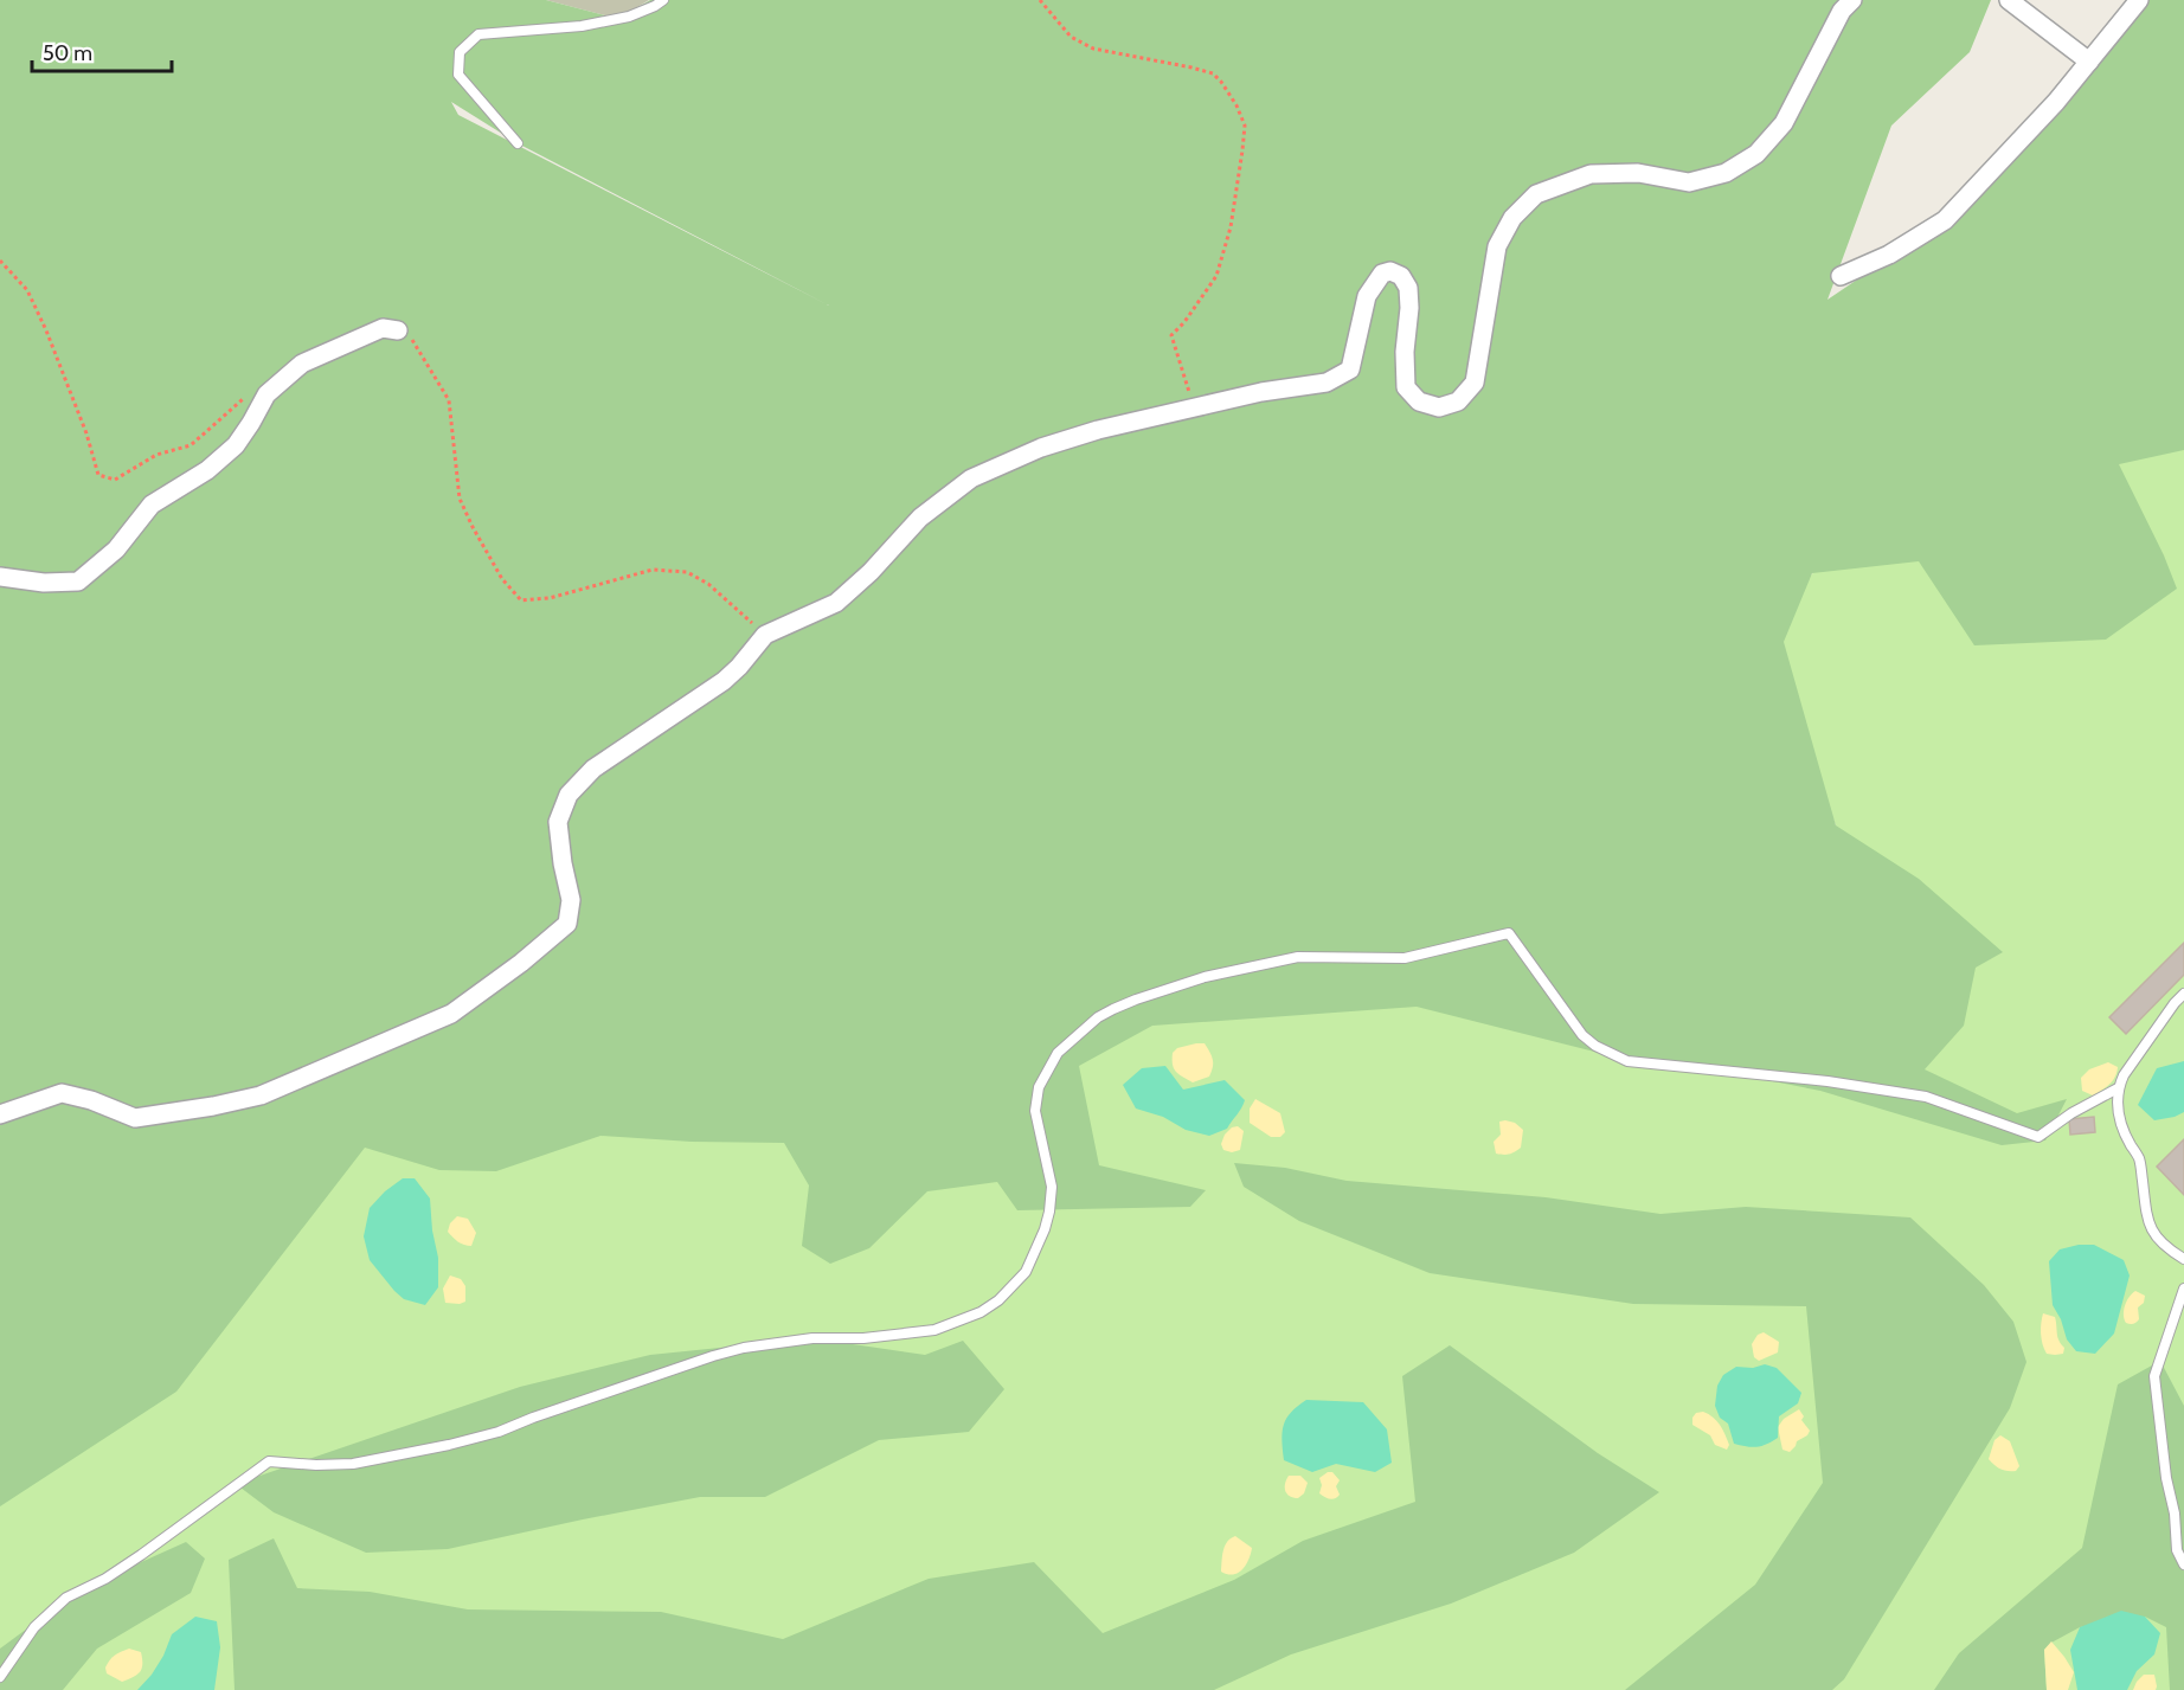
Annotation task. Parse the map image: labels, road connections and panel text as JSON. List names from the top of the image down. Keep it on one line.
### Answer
{"scale_bar":"50 m"}
